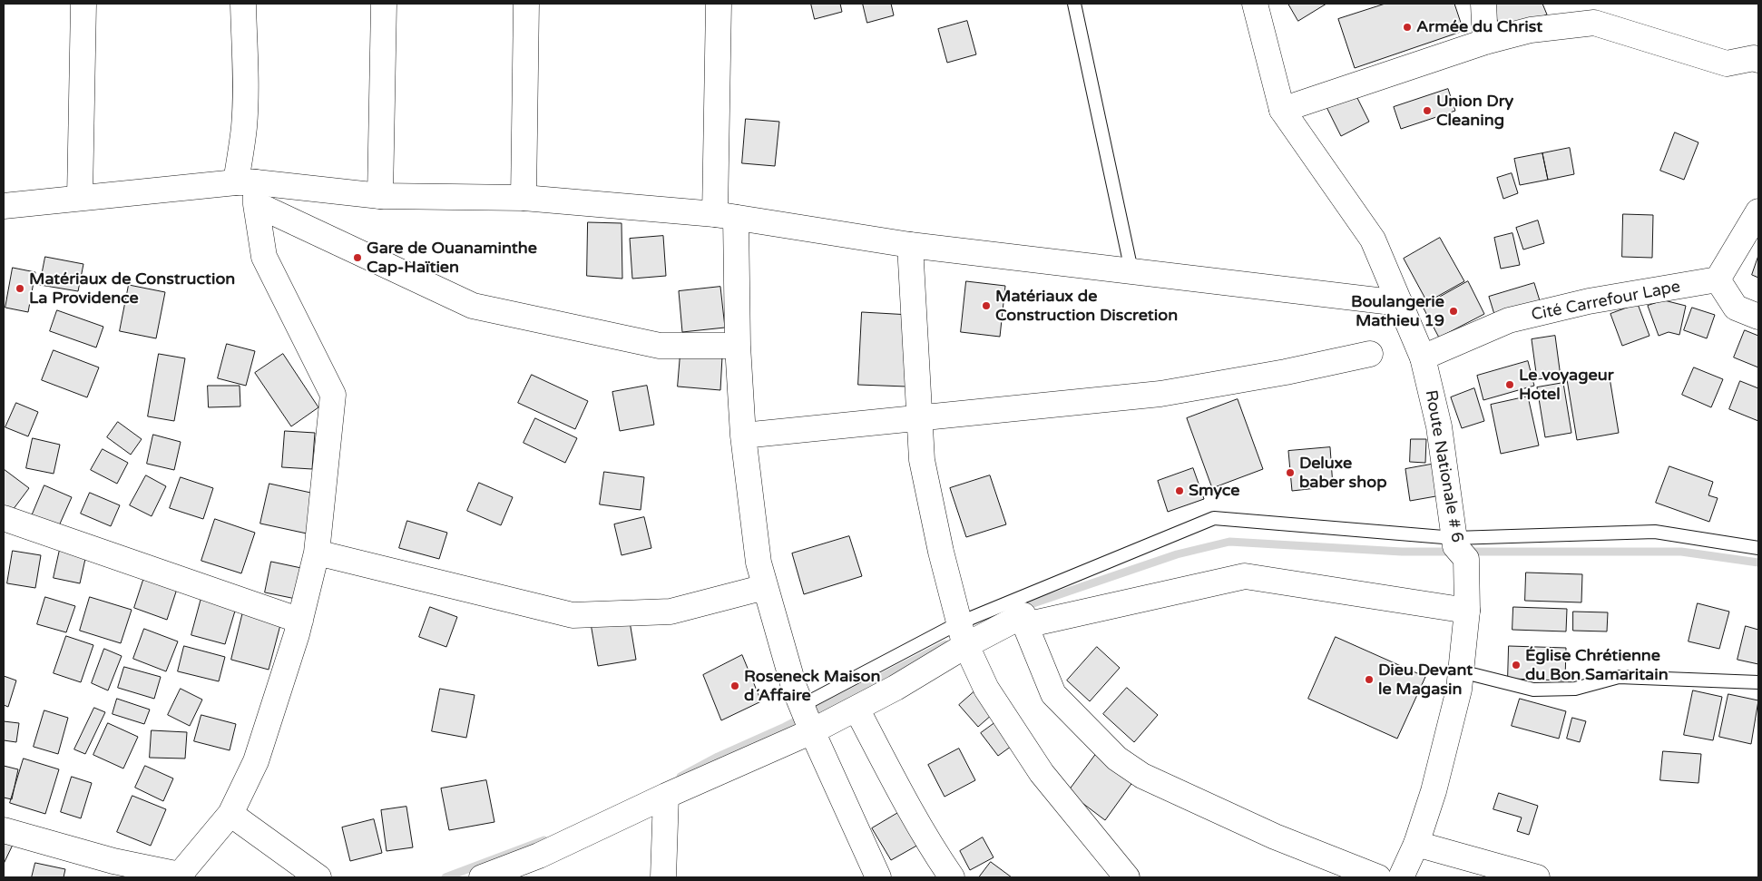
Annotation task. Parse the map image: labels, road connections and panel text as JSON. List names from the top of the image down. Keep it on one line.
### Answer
{"streets":{"street":["Cité Carrefour Lape","Route Nationale # 6"]},"crossings":[["Cité Carrefour Lape","Route Nationale # 6"]],"places":["Armée du Christ","Union Dry Cleaning","Gare de Ouanaminthe Cap-Haïtien","Matériaux de Construction La Providence","Matériaux de Construction Discretion","Boulangerie Mathieu 19","Le voyageur Hotel","Deluxe baber shop","Smyce","Église Chrétienne du Bon Samaritain","Dieu Devant le Magasin","Roseneck Maison d´Affaire"]}
